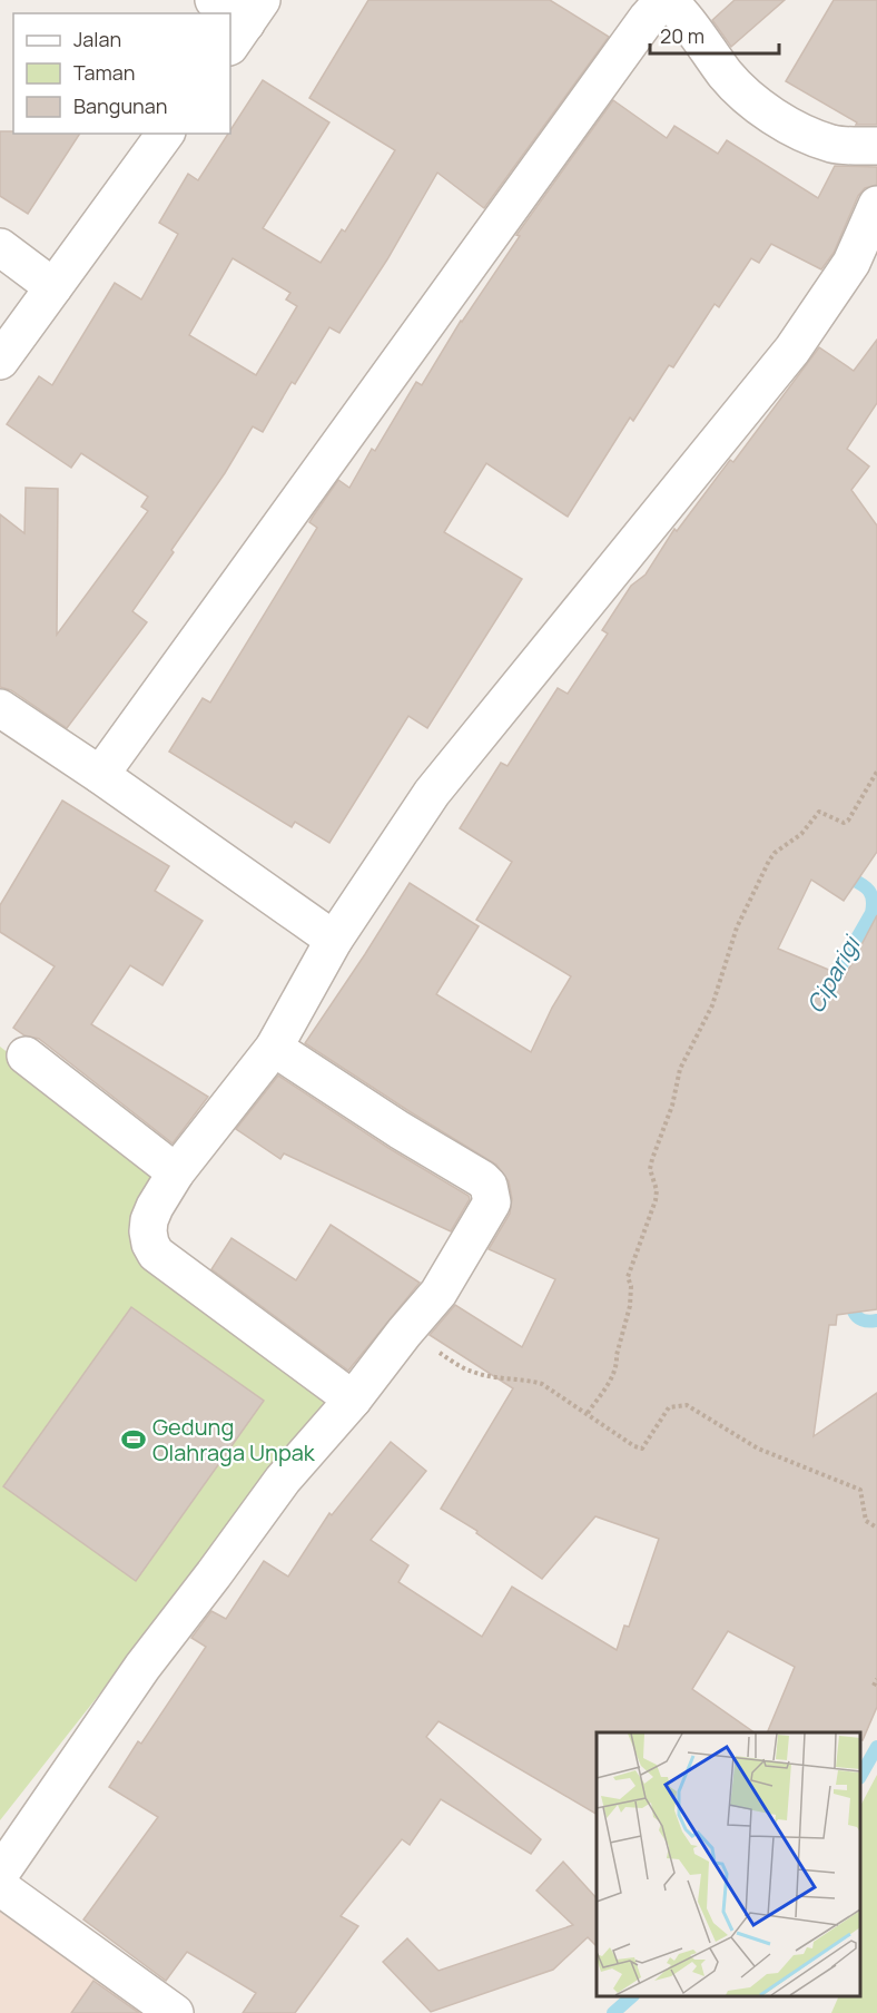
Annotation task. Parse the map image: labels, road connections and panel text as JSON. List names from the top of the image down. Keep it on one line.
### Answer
{"water":["Ciparigi"],"places":{"sports":["Gedung Olahraga Unpak"]},"legend":["Jalan","Taman","Bangunan"],"scale_bar":"20 m"}
